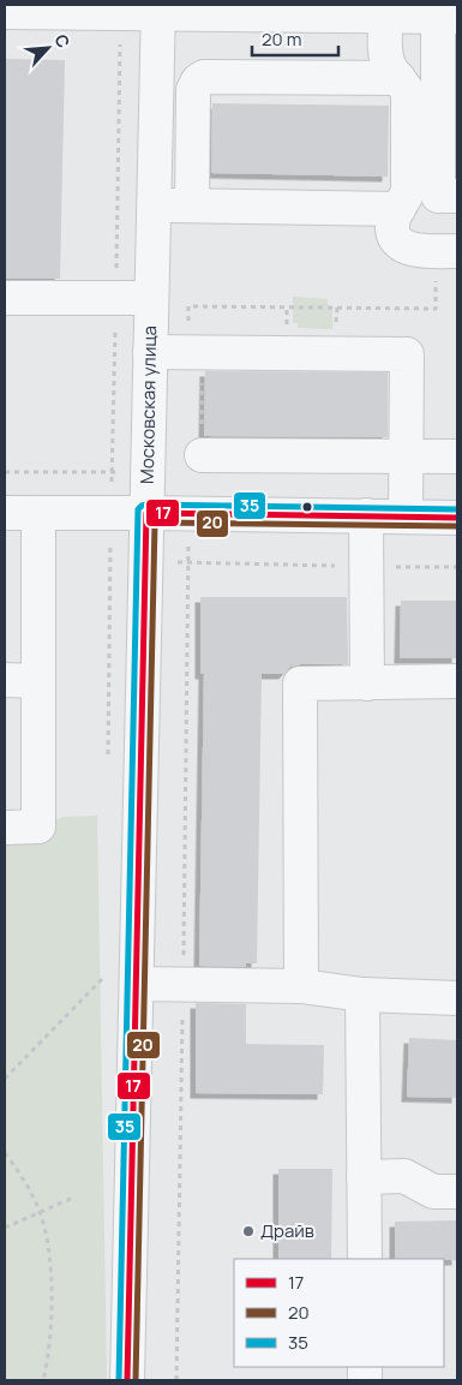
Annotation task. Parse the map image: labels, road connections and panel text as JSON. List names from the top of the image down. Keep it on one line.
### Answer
{"streets":{"street":["Московская улица"]},"places":["Драйв"],"lines":["transit line 35","transit line 17","transit line 20"],"legend":["17","20","35"],"scale_bar":"20 m","north":"top right"}
